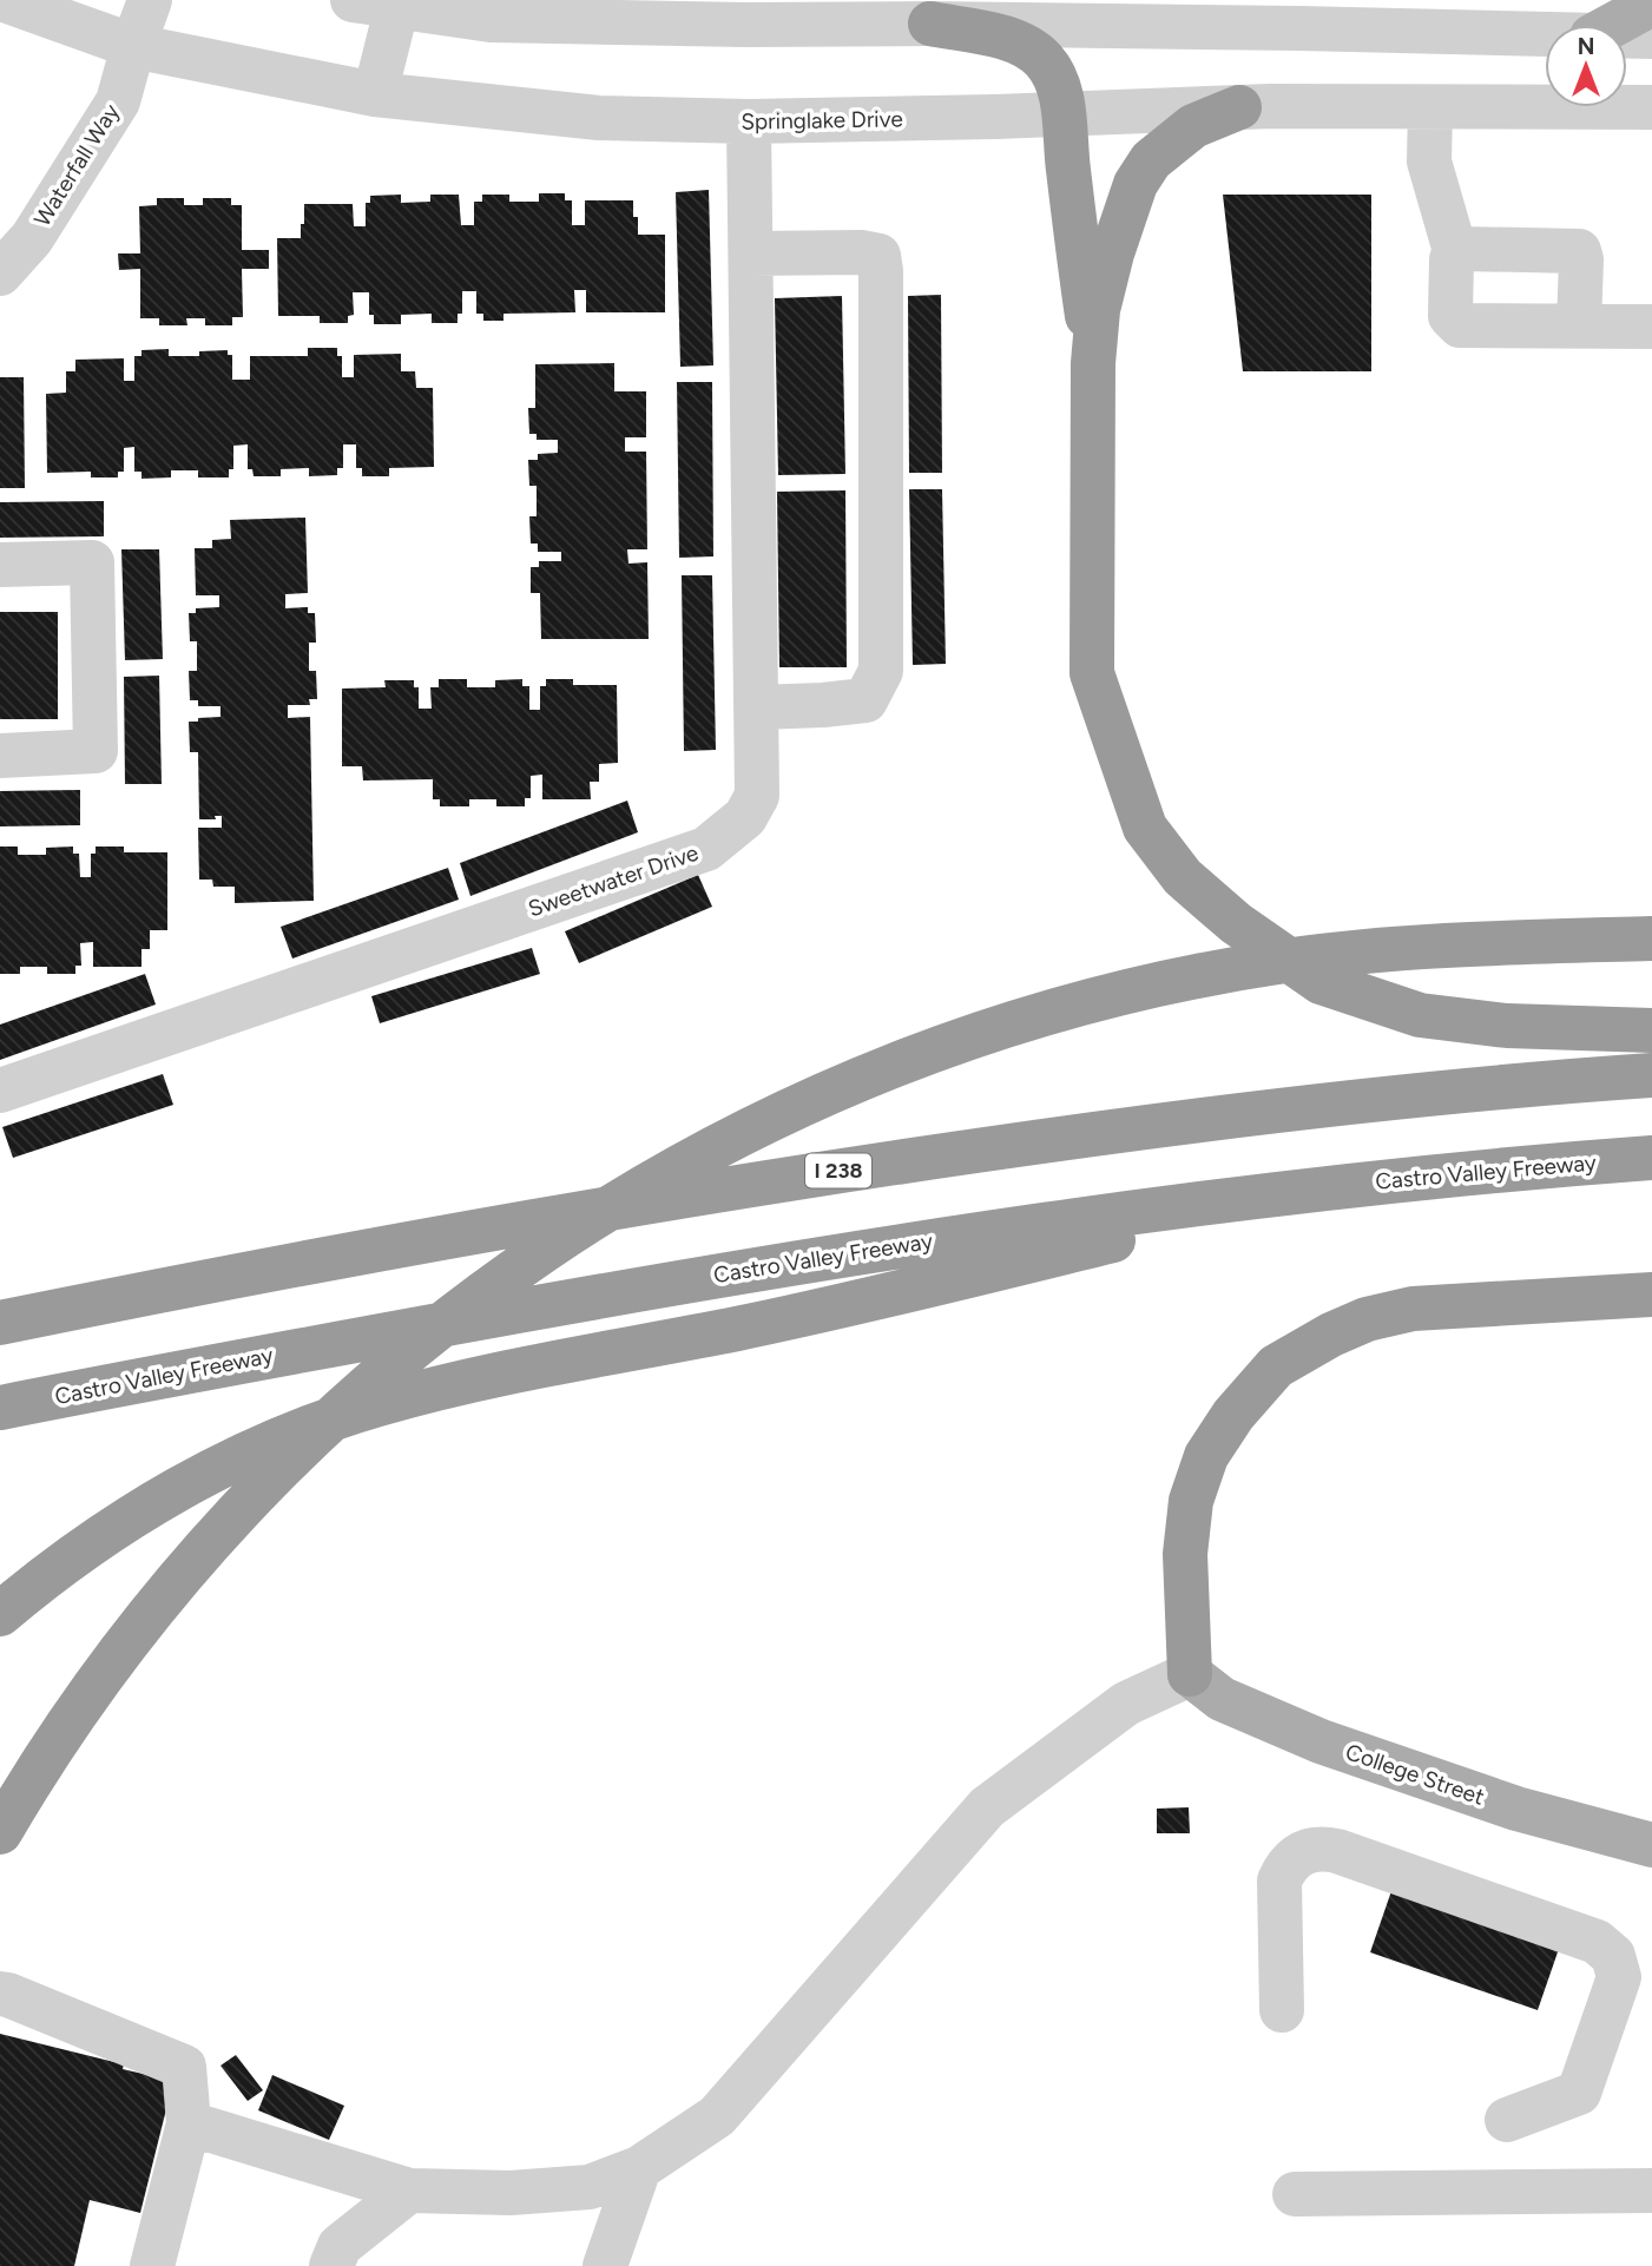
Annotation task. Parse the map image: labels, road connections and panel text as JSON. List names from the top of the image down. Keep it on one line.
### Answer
{"streets":{"highway":["I 238","Castro Valley Freeway"],"main road":["College Street"],"street":["Springlake Drive","Waterfall Way","Sweetwater Drive"]},"crossings":[["Springlake Drive","Waterfall Way"],["Springlake Drive","Sweetwater Drive"]],"north":"top"}
